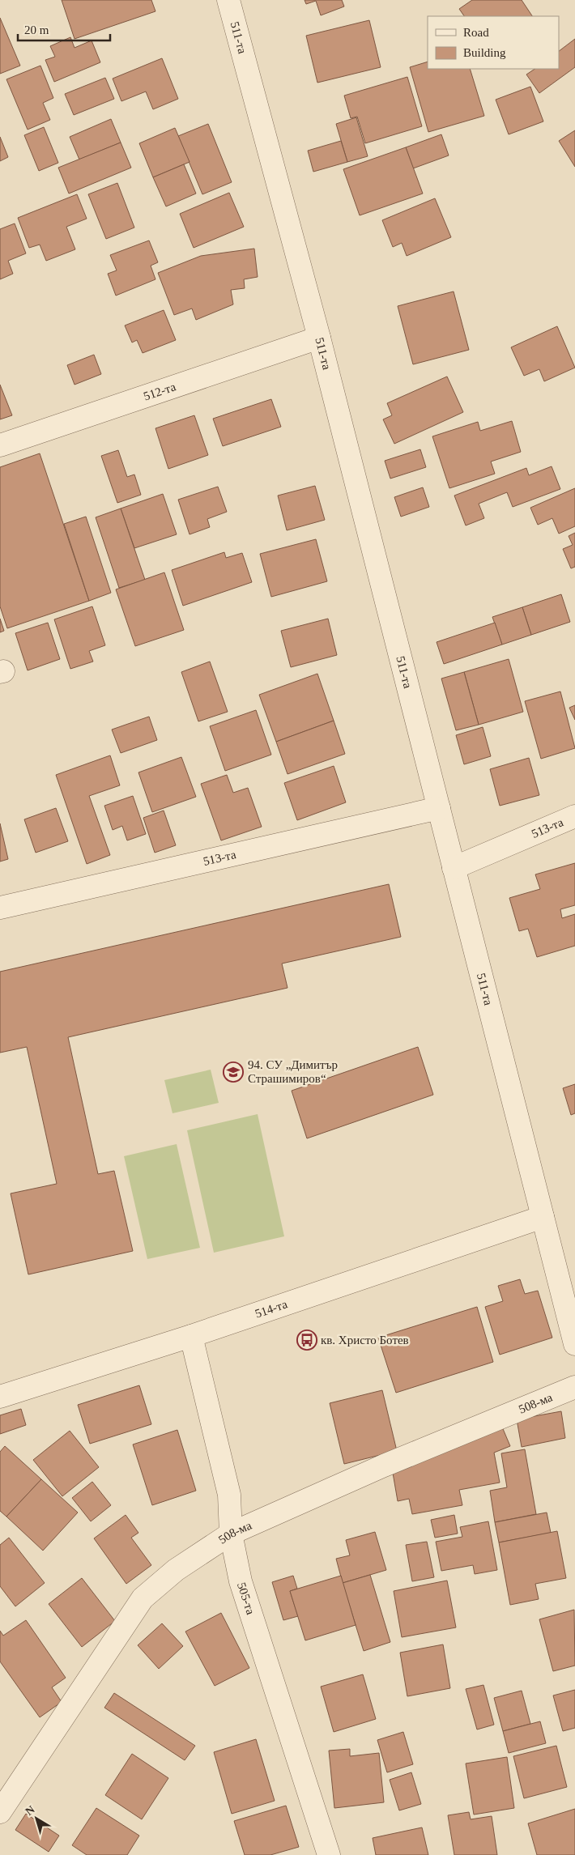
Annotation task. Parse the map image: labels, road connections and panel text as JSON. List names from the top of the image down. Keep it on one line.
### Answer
{"streets":{"street":["511-та","512-та","513-та","514-та","508-ма","505-та"]},"crossings":[["511-та","512-та"],["511-та","513-та"],["511-та","514-та"],["514-та","505-та"],["508-ма","505-та"]],"places":{"school or university":["94. СУ „Димитър Страшимиров“"],"bus stop":["кв. Христо Ботев"]},"legend":["Road","Building"],"scale_bar":"20 m","north":"top left"}
